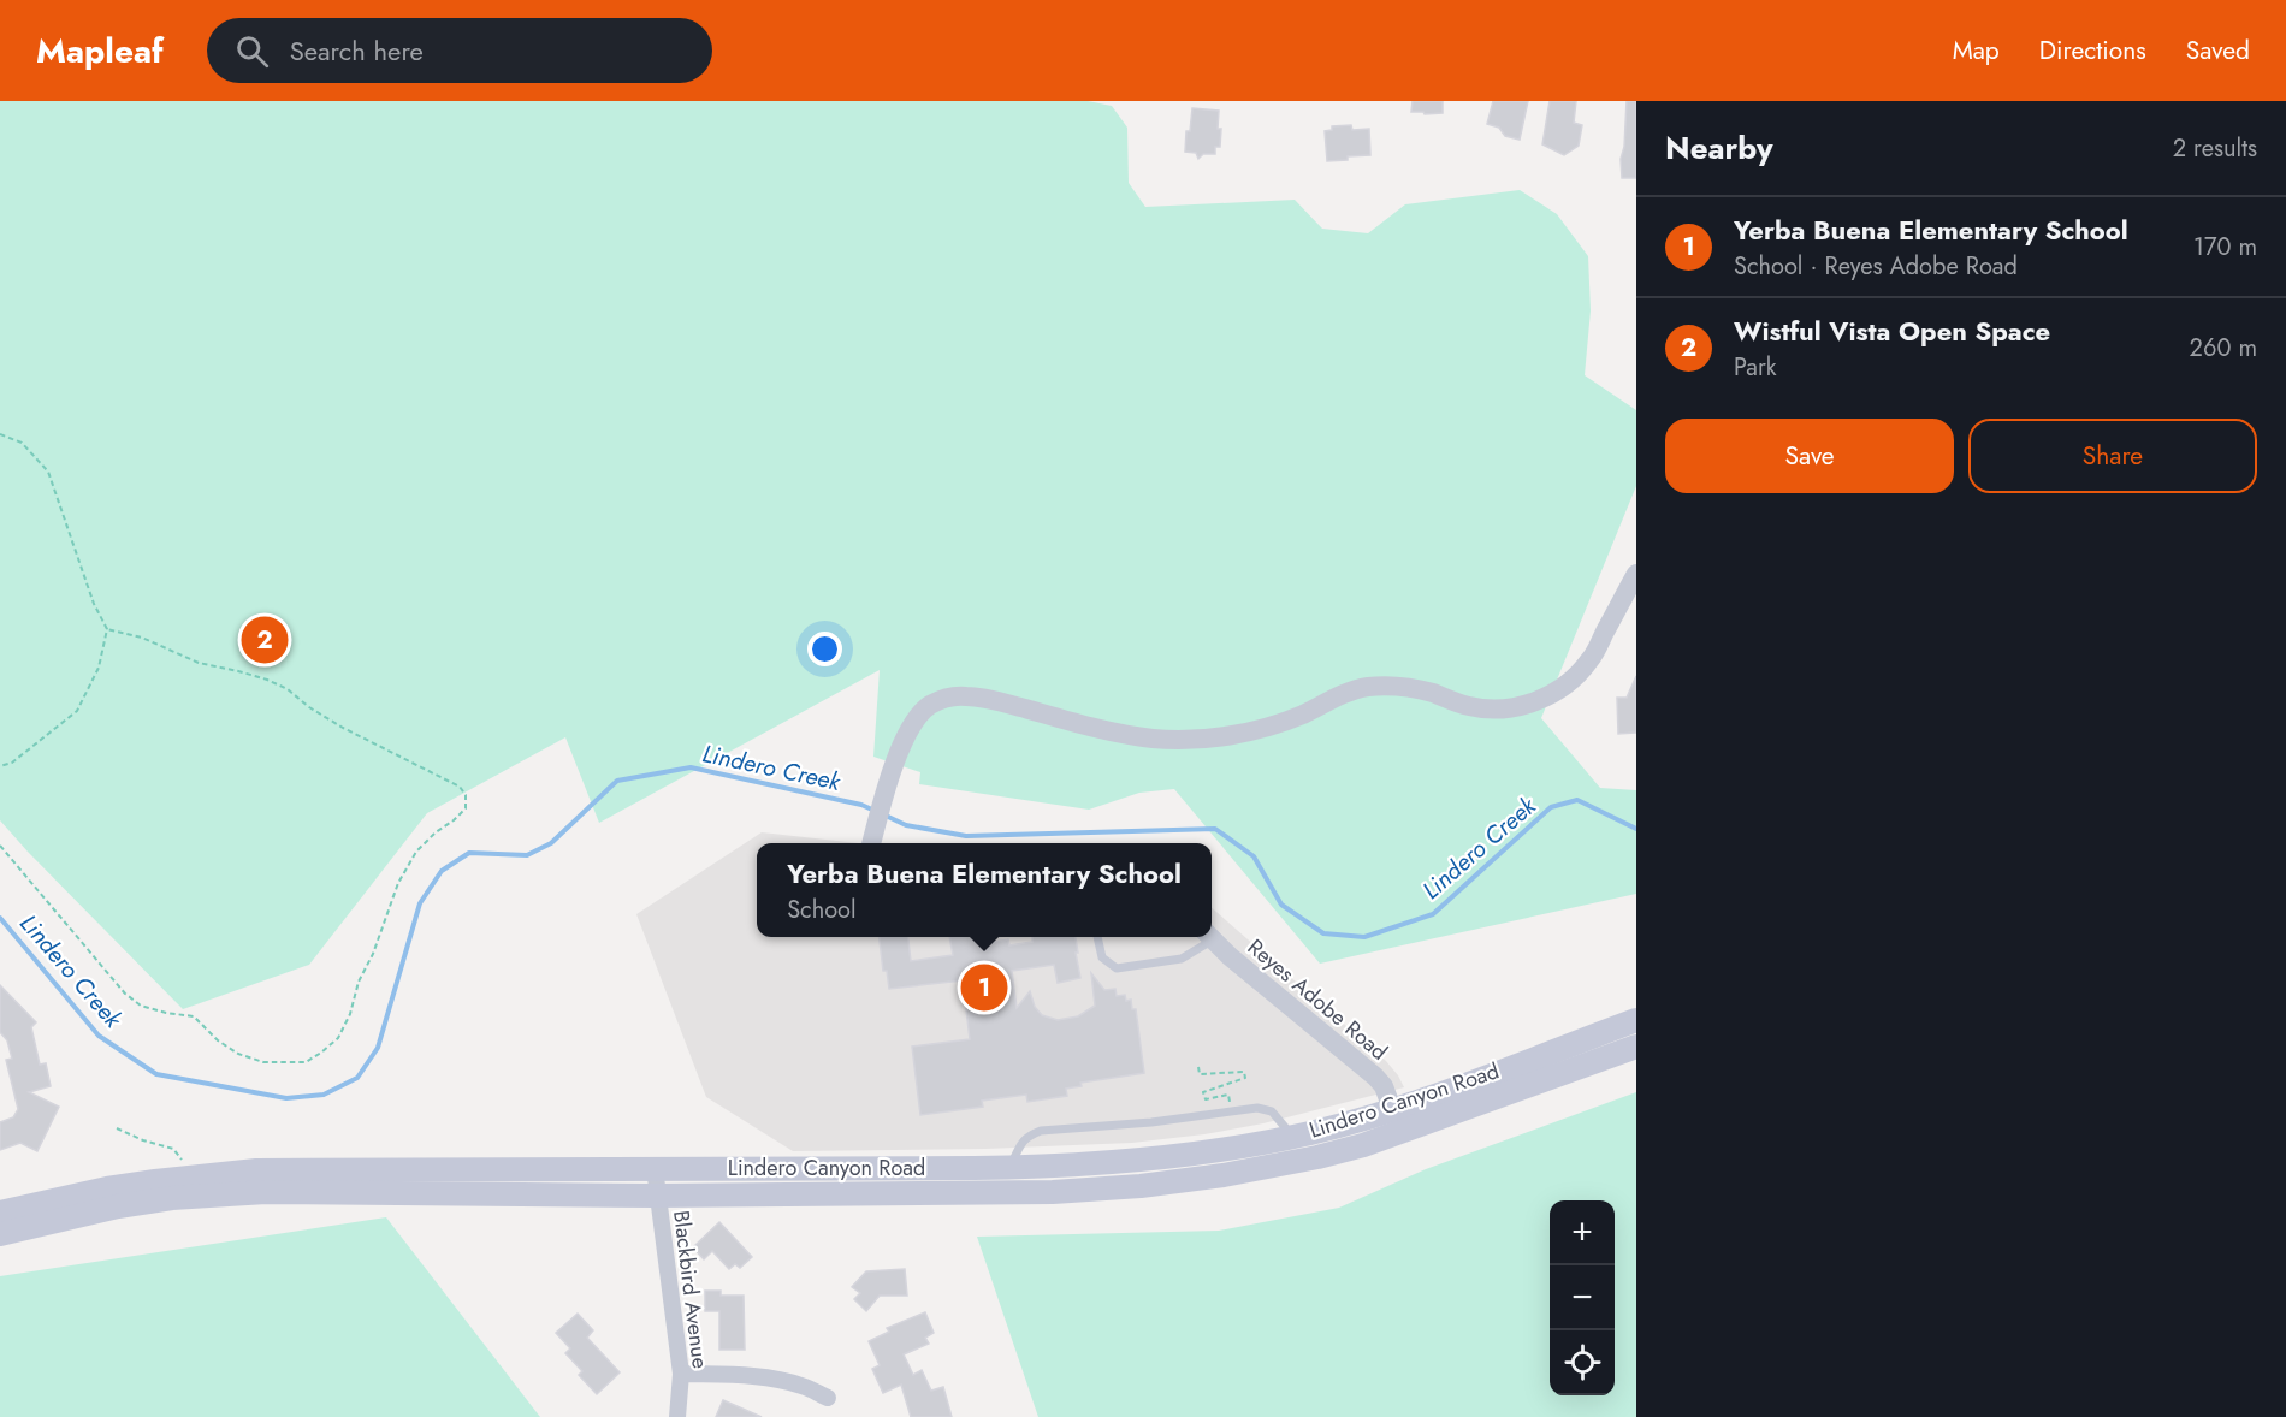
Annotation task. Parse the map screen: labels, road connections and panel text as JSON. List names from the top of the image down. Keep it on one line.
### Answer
{"streets":{"main road":["Lindero Canyon Road"],"street":["Reyes Adobe Road","Blackbird Avenue"]},"crossings":[["Reyes Adobe Road","Lindero Canyon Road"],["Lindero Canyon Road","Blackbird Avenue"]],"water":["Lindero Creek"],"page":{"header":"Mapleaf","search":"Search here","nav":["Map","Directions","Saved"],"heading":["Nearby","2 results"],"list":[{"mark":"1","name":"Yerba Buena Elementary School","note":"School · Reyes Adobe Road","value":"170 m"},{"mark":"2","name":"Wistful Vista Open Space","note":"Park","value":"260 m"}],"buttons":["Save","Share"],"pins":["2","1"],"popup":["Yerba Buena Elementary School","School"],"map_buttons":["+","−"]}}
